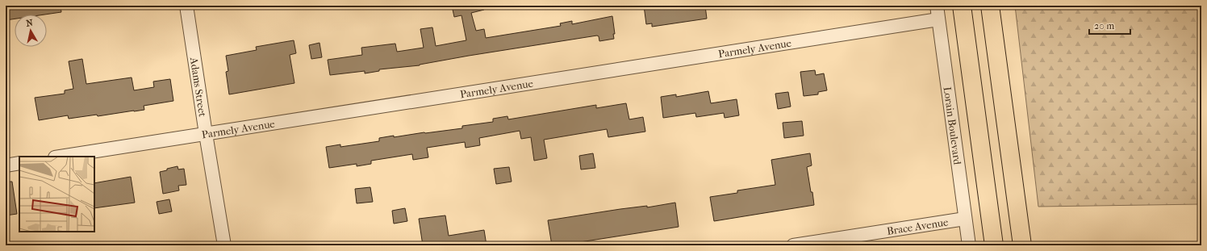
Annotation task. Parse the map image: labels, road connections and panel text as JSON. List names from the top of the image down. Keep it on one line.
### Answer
{"streets":{"street":["Parmely Avenue","Adams Street","Lorain Boulevard","Brace Avenue"]},"crossings":[["Parmely Avenue","Adams Street"],["Parmely Avenue","Lorain Boulevard"],["Lorain Boulevard","Brace Avenue"]],"scale_bar":"20 m","north":"top"}
